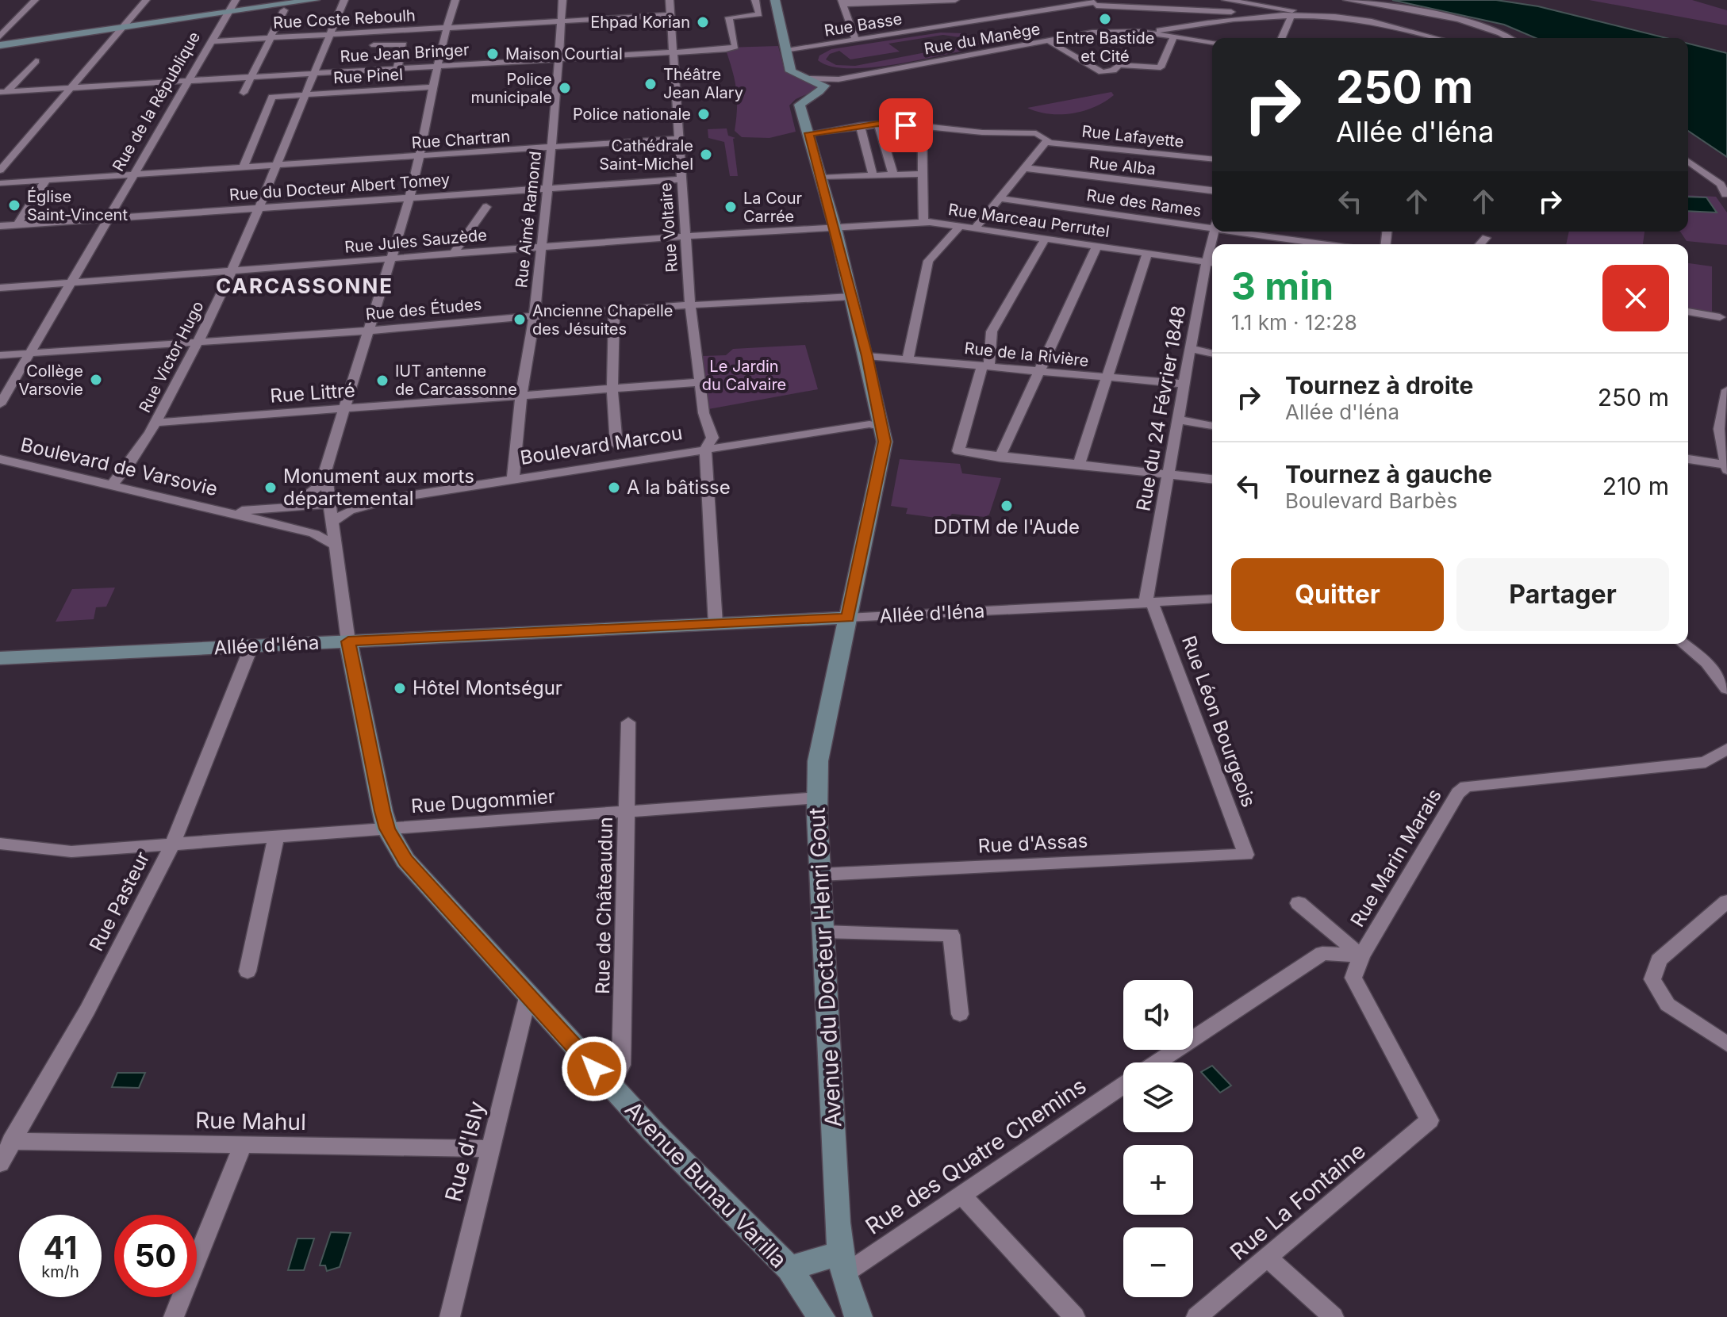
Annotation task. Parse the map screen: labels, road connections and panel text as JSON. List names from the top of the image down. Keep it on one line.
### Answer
{"streets":{"main road":["Allée d'Iéna","Avenue du Docteur Henri Gout","Avenue Bunau Varilla"],"street":["Rue Coste Reboulh","Rue Basse","Rue du Manège","Rue Jean Bringer","Rue Pinel","Rue de la République","Rue Lafayette","Rue Chartran","Rue Alba","Rue du Docteur Albert Tomey","Rue des Rames","Rue Aimé Ramond","Rue Marceau Perrutel","Rue Voltaire","Rue Jules Sauzède","Rue des Études","Rue de la Rivière","Rue Victor Hugo","Rue Littré","Rue du 24 Février 1848","Boulevard Marcou","Boulevard de Varsovie","Rue Léon Bourgeois","Rue Dugommier","Rue d'Assas","Rue Marin Marais","Rue Pasteur","Rue de Châteaudun","Rue Mahul","Rue d'Isly","Rue des Quatre Chemins","Rue La Fontaine"]},"crossings":[["Rue Coste Reboulh","Rue de la République"],["Rue Coste Reboulh","Rue Aimé Ramond"],["Rue Coste Reboulh","Rue Voltaire"],["Rue Coste Reboulh","Rue Victor Hugo"],["Rue du Manège","Avenue du Docteur Henri Gout"],["Rue Jean Bringer","Rue de la République"],["Rue Jean Bringer","Rue Aimé Ramond"],["Rue Jean Bringer","Rue Voltaire"],["Rue Jean Bringer","Rue Victor Hugo"],["Rue Pinel","Rue Chartran"],["Rue Pinel","Rue Victor Hugo"],["Rue de la République","Rue Chartran"],["Rue de la République","Rue du Docteur Albert Tomey"],["Rue de la République","Rue Jules Sauzède"],["Rue de la République","Rue des Études"],["Rue Lafayette","Avenue du Docteur Henri Gout"],["Rue Chartran","Rue Aimé Ramond"],["Rue Chartran","Rue Voltaire"],["Rue Chartran","Rue Victor Hugo"],["Rue du Docteur Albert Tomey","Rue Aimé Ramond"],["Rue du Docteur Albert Tomey","Rue Voltaire"],["Rue du Docteur Albert Tomey","Rue Victor Hugo"],["Rue Aimé Ramond","Rue Jules Sauzède"],["Rue Aimé Ramond","Rue des Études"],["Rue Aimé Ramond","Rue Littré"],["Rue Aimé Ramond","Boulevard Marcou"],["Rue Marceau Perrutel","Rue Jules Sauzède"],["Rue Marceau Perrutel","Rue du 24 Février 1848"],["Rue Marceau Perrutel","Avenue du Docteur Henri Gout"],["Rue Voltaire","Rue Jules Sauzède"],["Rue Voltaire","Rue des Études"],["Rue Voltaire","Rue Littré"],["Rue Voltaire","Boulevard Marcou"],["Rue Voltaire","Allée d'Iéna"],["Rue Jules Sauzède","Rue Victor Hugo"],["Rue Jules Sauzède","Avenue du Docteur Henri Gout"],["Rue des Études","Rue Victor Hugo"],["Rue des Études","Avenue du Docteur Henri Gout"],["Rue de la Rivière","Rue du 24 Février 1848"],["Rue de la Rivière","Avenue du Docteur Henri Gout"],["Rue Victor Hugo","Rue Littré"],["Rue Victor Hugo","Boulevard de Varsovie"],["Rue du 24 Février 1848","Allée d'Iéna"],["Rue du 24 Février 1848","Rue Léon Bourgeois"],["Boulevard Marcou","Boulevard de Varsovie"],["Boulevard Marcou","Avenue du Docteur Henri Gout"],["Allée d'Iéna","Rue Léon Bourgeois"],["Allée d'Iéna","Rue Pasteur"],["Allée d'Iéna","Avenue du Docteur Henri Gout"],["Allée d'Iéna","Avenue Bunau Varilla"],["Rue Léon Bourgeois","Rue d'Assas"],["Rue Dugommier","Rue Pasteur"],["Rue Dugommier","Rue de Châteaudun"],["Rue Dugommier","Avenue du Docteur Henri Gout"],["Rue Dugommier","Avenue Bunau Varilla"],["Rue d'Assas","Avenue du Docteur Henri Gout"],["Rue Marin Marais","Rue La Fontaine"],["Rue Pasteur","Rue Mahul"],["Rue de Châteaudun","Avenue Bunau Varilla"],["Avenue du Docteur Henri Gout","Rue des Quatre Chemins"],["Rue Mahul","Rue d'Isly"],["Rue d'Isly","Avenue Bunau Varilla"]],"districts":["CARCASSONNE"],"parks":["Le Jardin du Calvaire"],"places":["Entre Bastide et Cité","Ehpad Korian","Maison Courtial","Théâtre Jean Alary","Police municipale","Police nationale","Cathédrale Saint-Michel","Église Saint-Vincent","La Cour Carrée","Ancienne Chapelle des Jésuites","Collège Varsovie","IUT antenne de Carcassonne","Monument aux morts départemental","A la bâtisse","DDTM de l'Aude","Hôtel Montségur"],"page":{"turn":["250 m","Allée d'Iéna"],"heading":["3 min","1.1 km · 12:28"],"list":[{"name":"Tournez à droite","note":"Allée d'Iéna","value":"250 m"},{"name":"Tournez à gauche","note":"Boulevard Barbès","value":"210 m"}],"buttons":["Quitter","Partager"],"map_buttons":["+","−"],"speed":"41 km/h","limit":"50"}}
